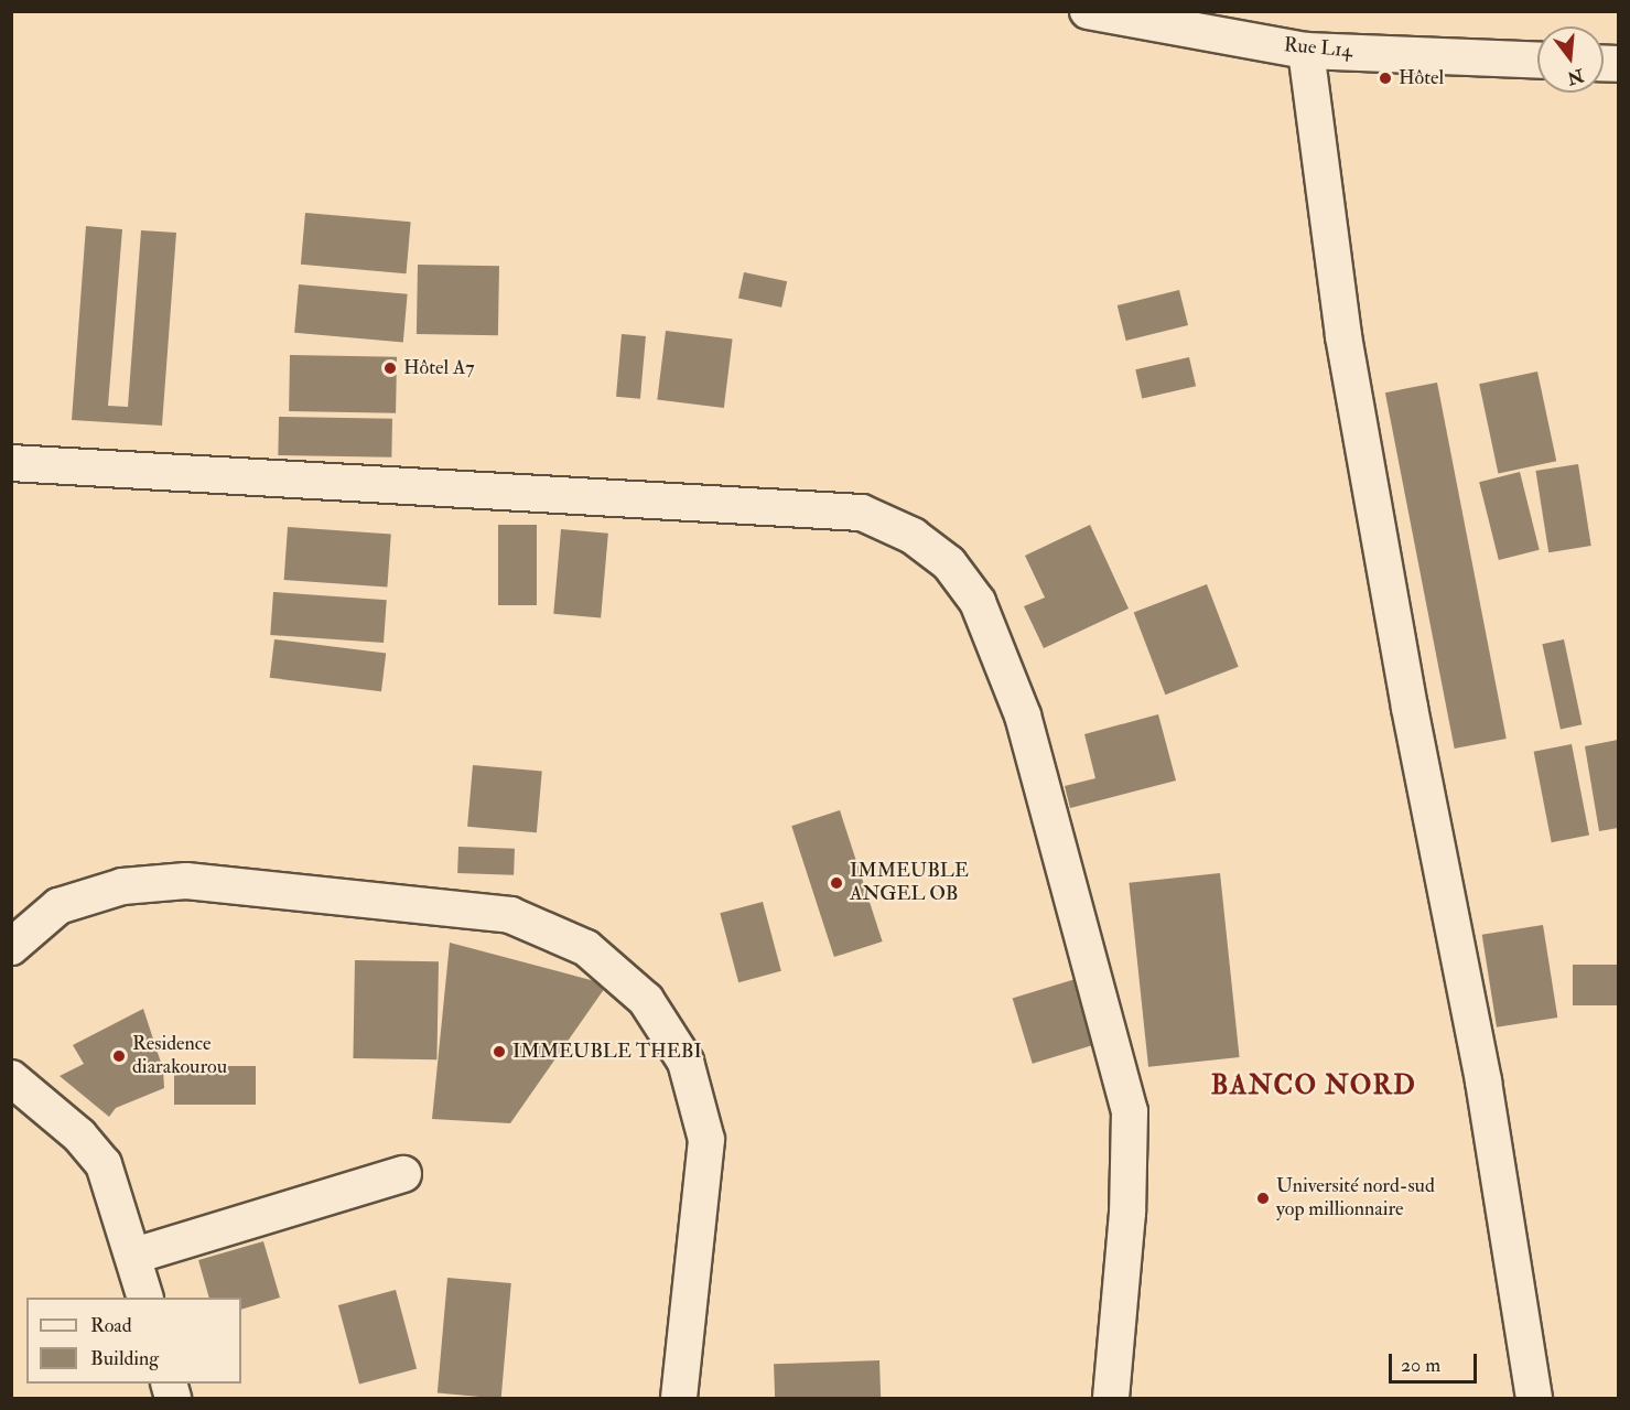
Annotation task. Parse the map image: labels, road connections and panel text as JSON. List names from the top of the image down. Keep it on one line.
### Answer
{"streets":{"street":["Rue L14"]},"districts":["BANCO NORD"],"places":["Hôtel","Hôtel A7","IMMEUBLE ANGEL OB","IMMEUBLE THEBI","Residence diarakourou","Université nord-sud yop millionnaire"],"legend":["Road","Building"],"scale_bar":"20 m","north":"bottom"}
